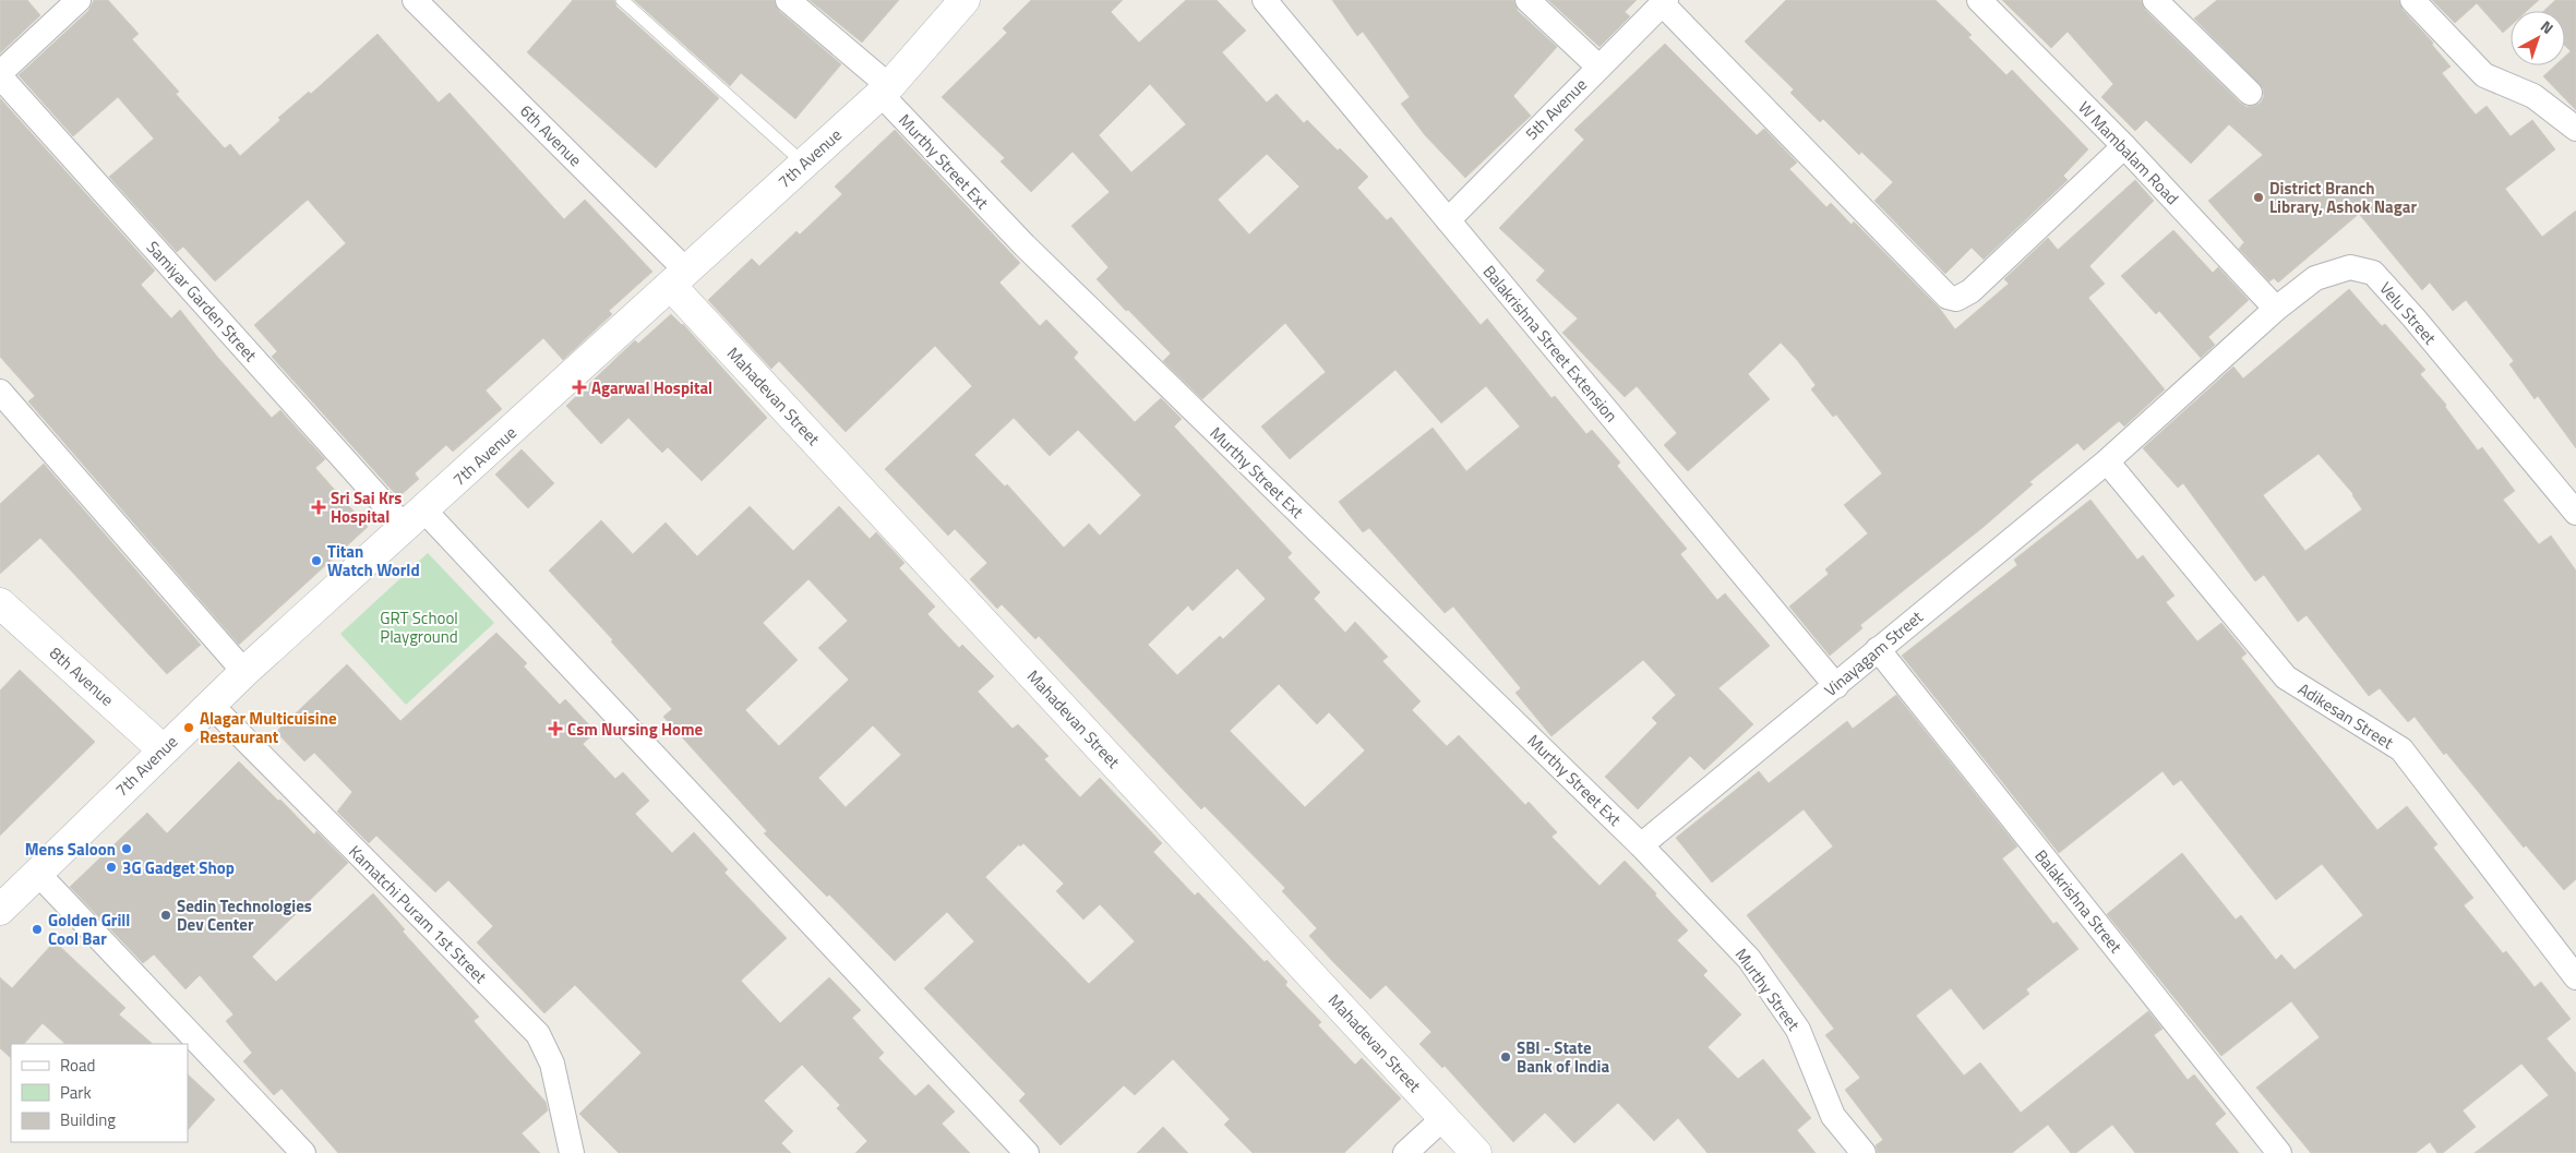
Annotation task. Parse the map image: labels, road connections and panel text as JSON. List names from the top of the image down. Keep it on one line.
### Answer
{"streets":{"street":["5th Avenue","6th Avenue","W Mambalam Road","7th Avenue","Murthy Street Ext","Samiyar Garden Street","Velu Street","Balakrishna Street Extension","Mahadevan Street","Vinayagam Street","8th Avenue","Adikesan Street","Balakrishna Street","Kamatchi Puram 1st Street","Murthy Street"]},"crossings":[["5th Avenue","Balakrishna Street Extension"],["6th Avenue","7th Avenue"],["6th Avenue","Mahadevan Street"],["W Mambalam Road","Velu Street"],["7th Avenue","Murthy Street Ext"],["7th Avenue","Samiyar Garden Street"],["7th Avenue","Mahadevan Street"],["7th Avenue","8th Avenue"],["7th Avenue","Kamatchi Puram 1st Street"],["Murthy Street Ext","Vinayagam Street"],["Murthy Street Ext","Murthy Street"],["Velu Street","Vinayagam Street"],["Velu Street","Adikesan Street"],["Balakrishna Street Extension","Vinayagam Street"],["Vinayagam Street","Adikesan Street"],["Vinayagam Street","Balakrishna Street"],["Vinayagam Street","Murthy Street"]],"parks":["GRT School Playground"],"places":{"other":["District Branch Library, Ashok Nagar","Titan Watch World","Alagar Multicuisine Restaurant","Mens Saloon","3G Gadget Shop","Sedin Technologies Dev Center","Golden Grill Cool Bar","SBI - State Bank of India"],"health":["Agarwal Hospital","Sri Sai Krs Hospital","Csm Nursing Home"]},"legend":["Road","Park","Building"],"north":"top right"}
